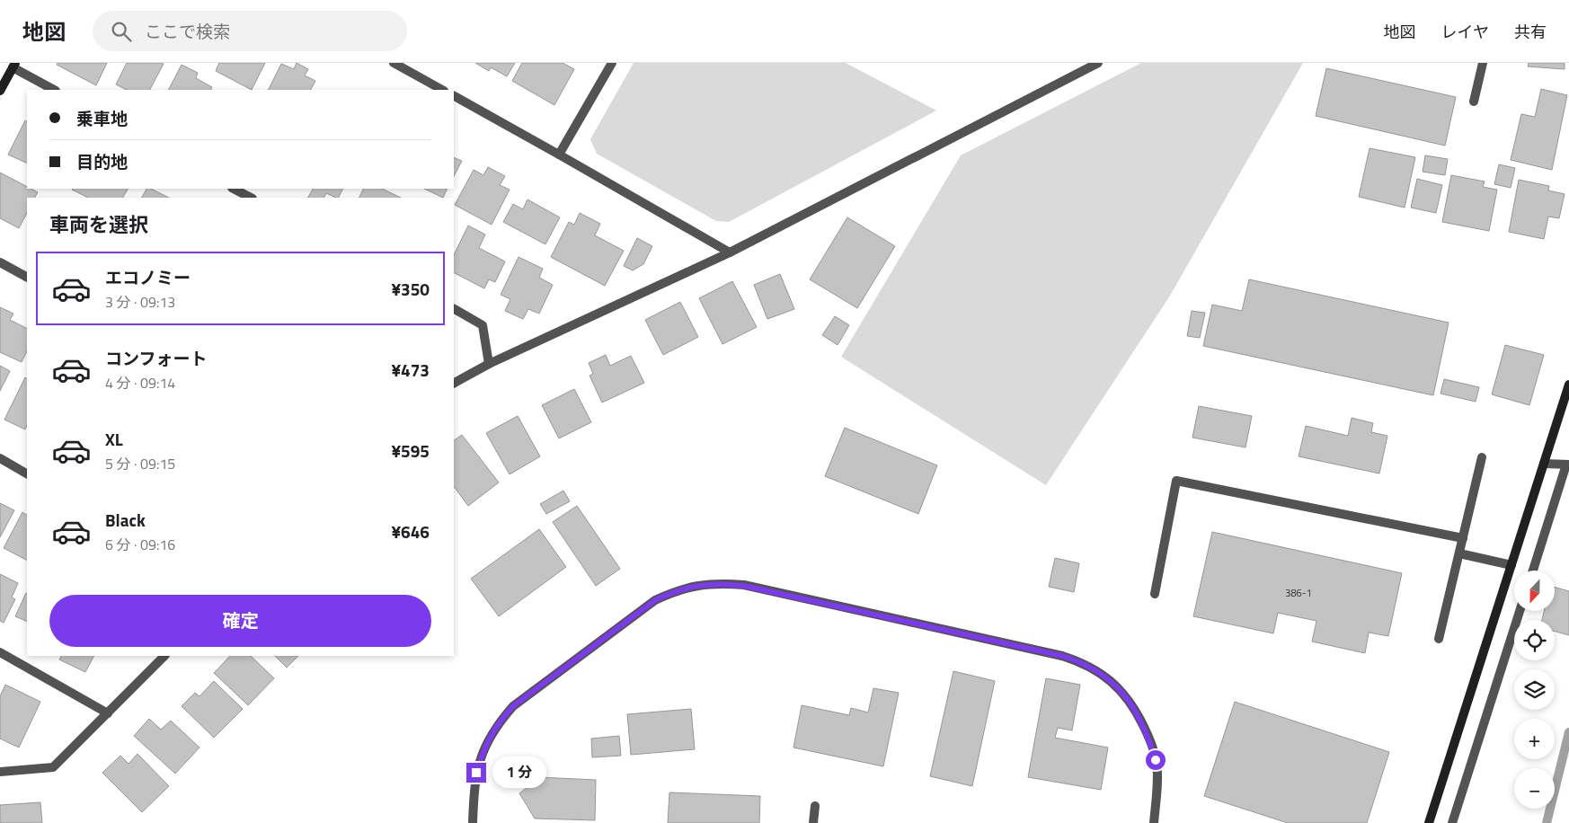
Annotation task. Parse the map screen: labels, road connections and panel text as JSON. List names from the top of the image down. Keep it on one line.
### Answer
{"house_numbers":["386-1"],"north":"bottom","page":{"header":"地図","search":"ここで検索","nav":["地図","レイヤ","共有"],"banner":["乗車地","目的地"],"heading":"車両を選択","list":[{"name":"エコノミー","note":"3 分 · 09:13","value":"¥350"},{"name":"コンフォート","note":"4 分 · 09:14","value":"¥473"},{"name":"XL","note":"5 分 · 09:15","value":"¥595"},{"name":"Black","note":"6 分 · 09:16","value":"¥646"}],"map_buttons":["+","−"],"buttons":"確定","bubble":"1 分"}}
